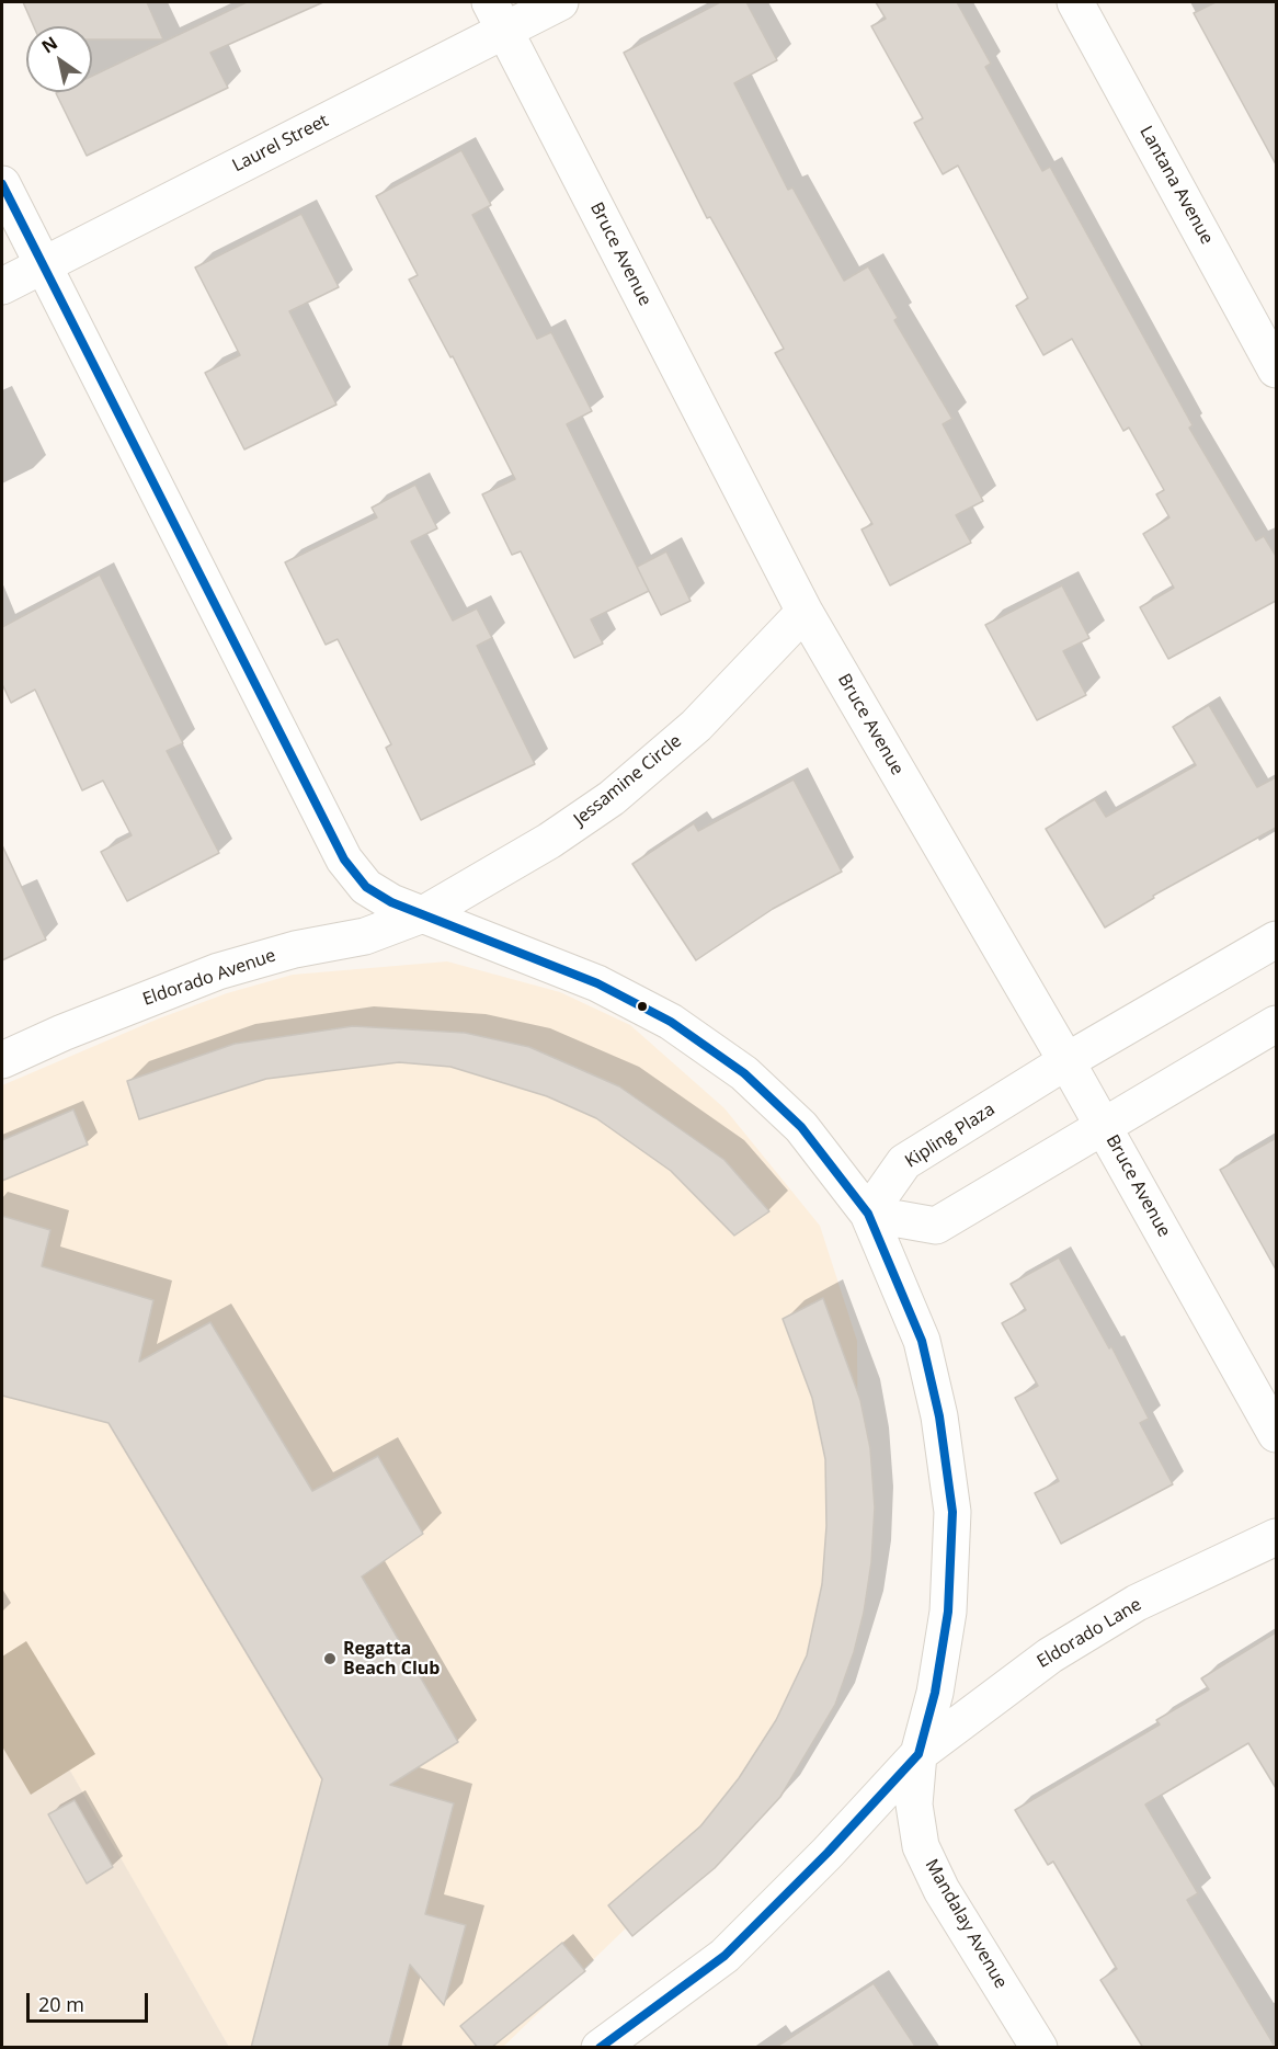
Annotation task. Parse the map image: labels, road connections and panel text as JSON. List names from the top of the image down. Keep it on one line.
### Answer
{"streets":{"street":["Laurel Street","Lantana Avenue","Bruce Avenue","Jessamine Circle","Eldorado Avenue","Kipling Plaza","Eldorado Lane","Mandalay Avenue"]},"crossings":[["Laurel Street","Bruce Avenue"],["Bruce Avenue","Jessamine Circle"],["Bruce Avenue","Kipling Plaza"],["Jessamine Circle","Eldorado Avenue"],["Eldorado Lane","Mandalay Avenue"]],"places":["Regatta Beach Club"],"scale_bar":"20 m","north":"top left"}
